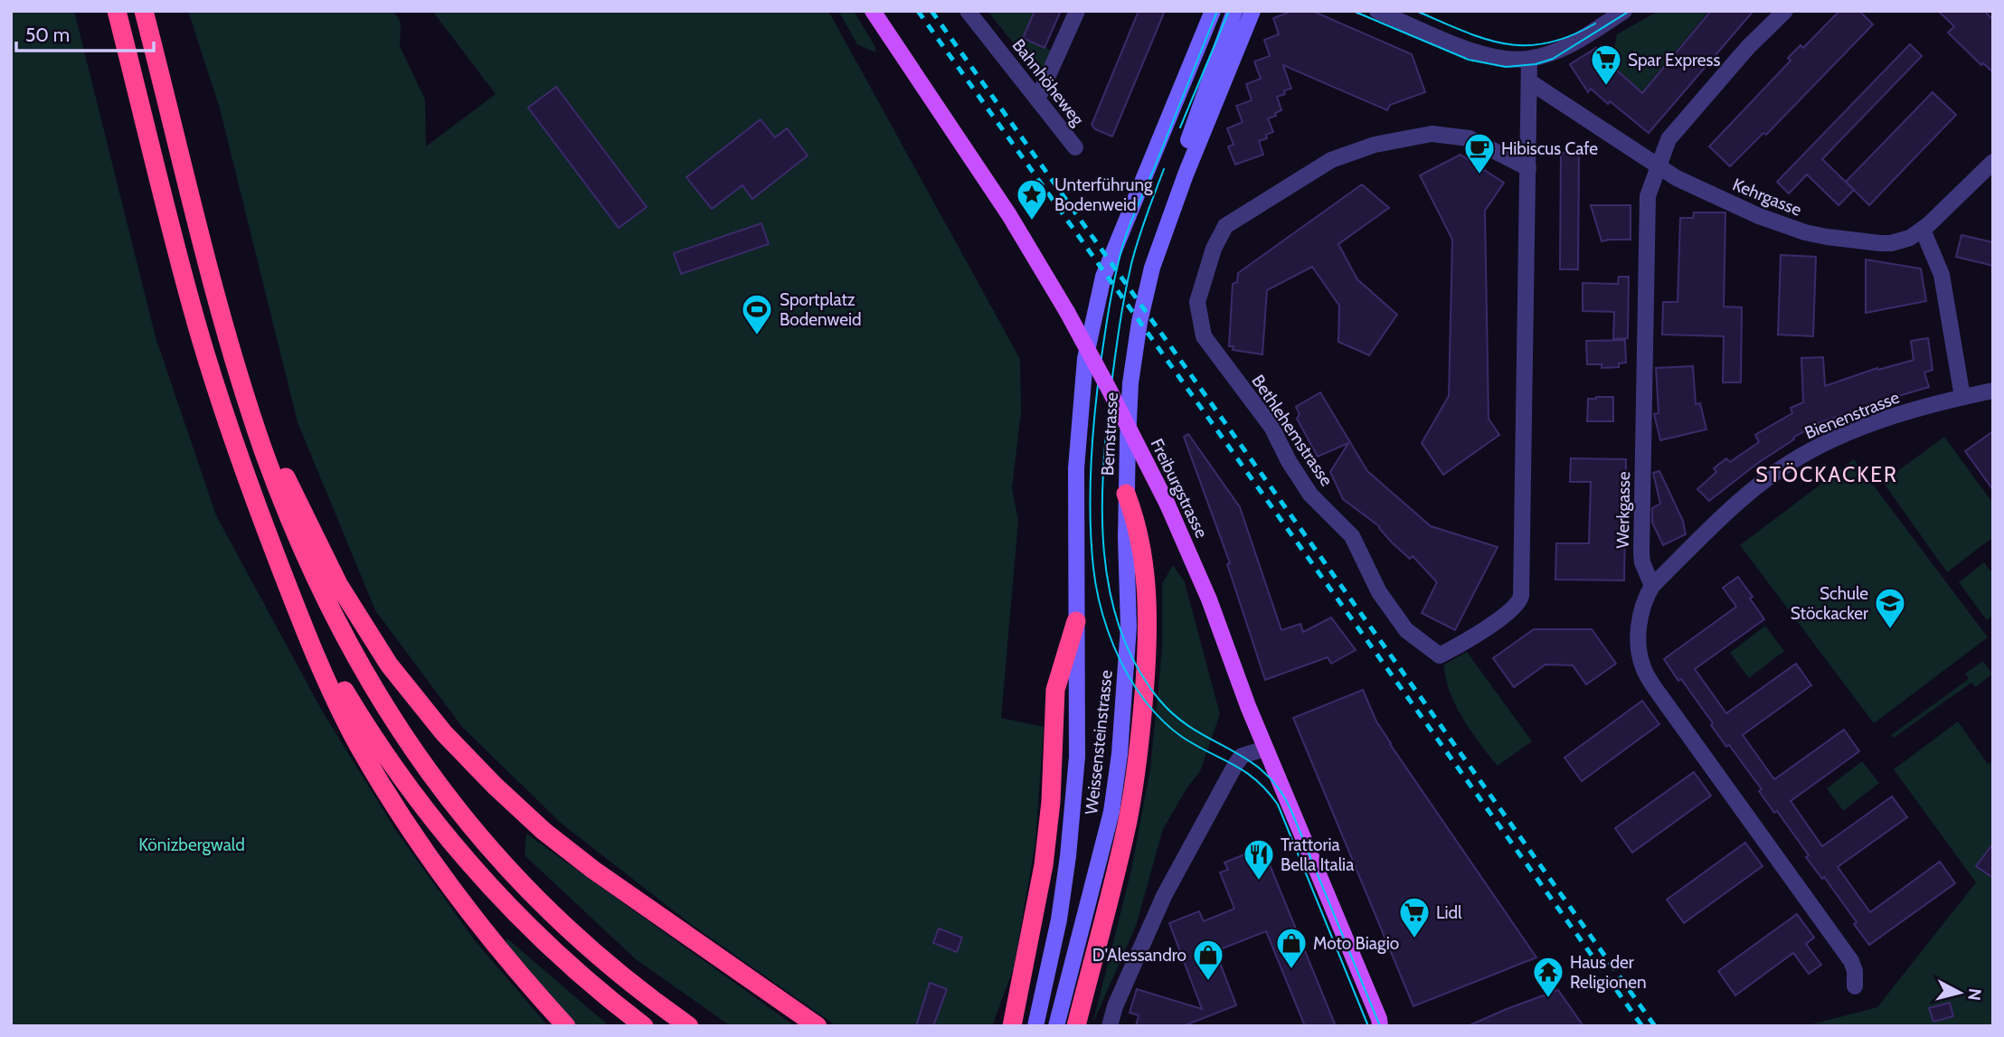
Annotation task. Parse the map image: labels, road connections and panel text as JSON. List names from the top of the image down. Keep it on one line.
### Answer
{"streets":{"main road":["Bernstrasse","Freiburgstrasse","Weissensteinstrasse"],"street":["Bahnhöheweg","Kehrgasse","Bienenstrasse","Bethlehemstrasse","Werkgasse"]},"crossings":[["Kehrgasse","Bethlehemstrasse"],["Kehrgasse","Werkgasse"],["Bienenstrasse","Werkgasse"],["Bernstrasse","Weissensteinstrasse"]],"districts":["STÖCKACKER"],"parks":["Könizbergwald"],"places":{"supermarket":["Spar Express","Lidl"],"cafe":["Hibiscus Cafe"],"place":["Unterführung Bodenweid"],"sports":["Sportplatz Bodenweid"],"school or university":["Schule Stöckacker"],"restaurant":["Trattoria Bella Italia"],"shop":["Moto Biagio","D'Alessandro"],"temple":["Haus der Religionen"]},"scale_bar":"50 m","north":"right"}
